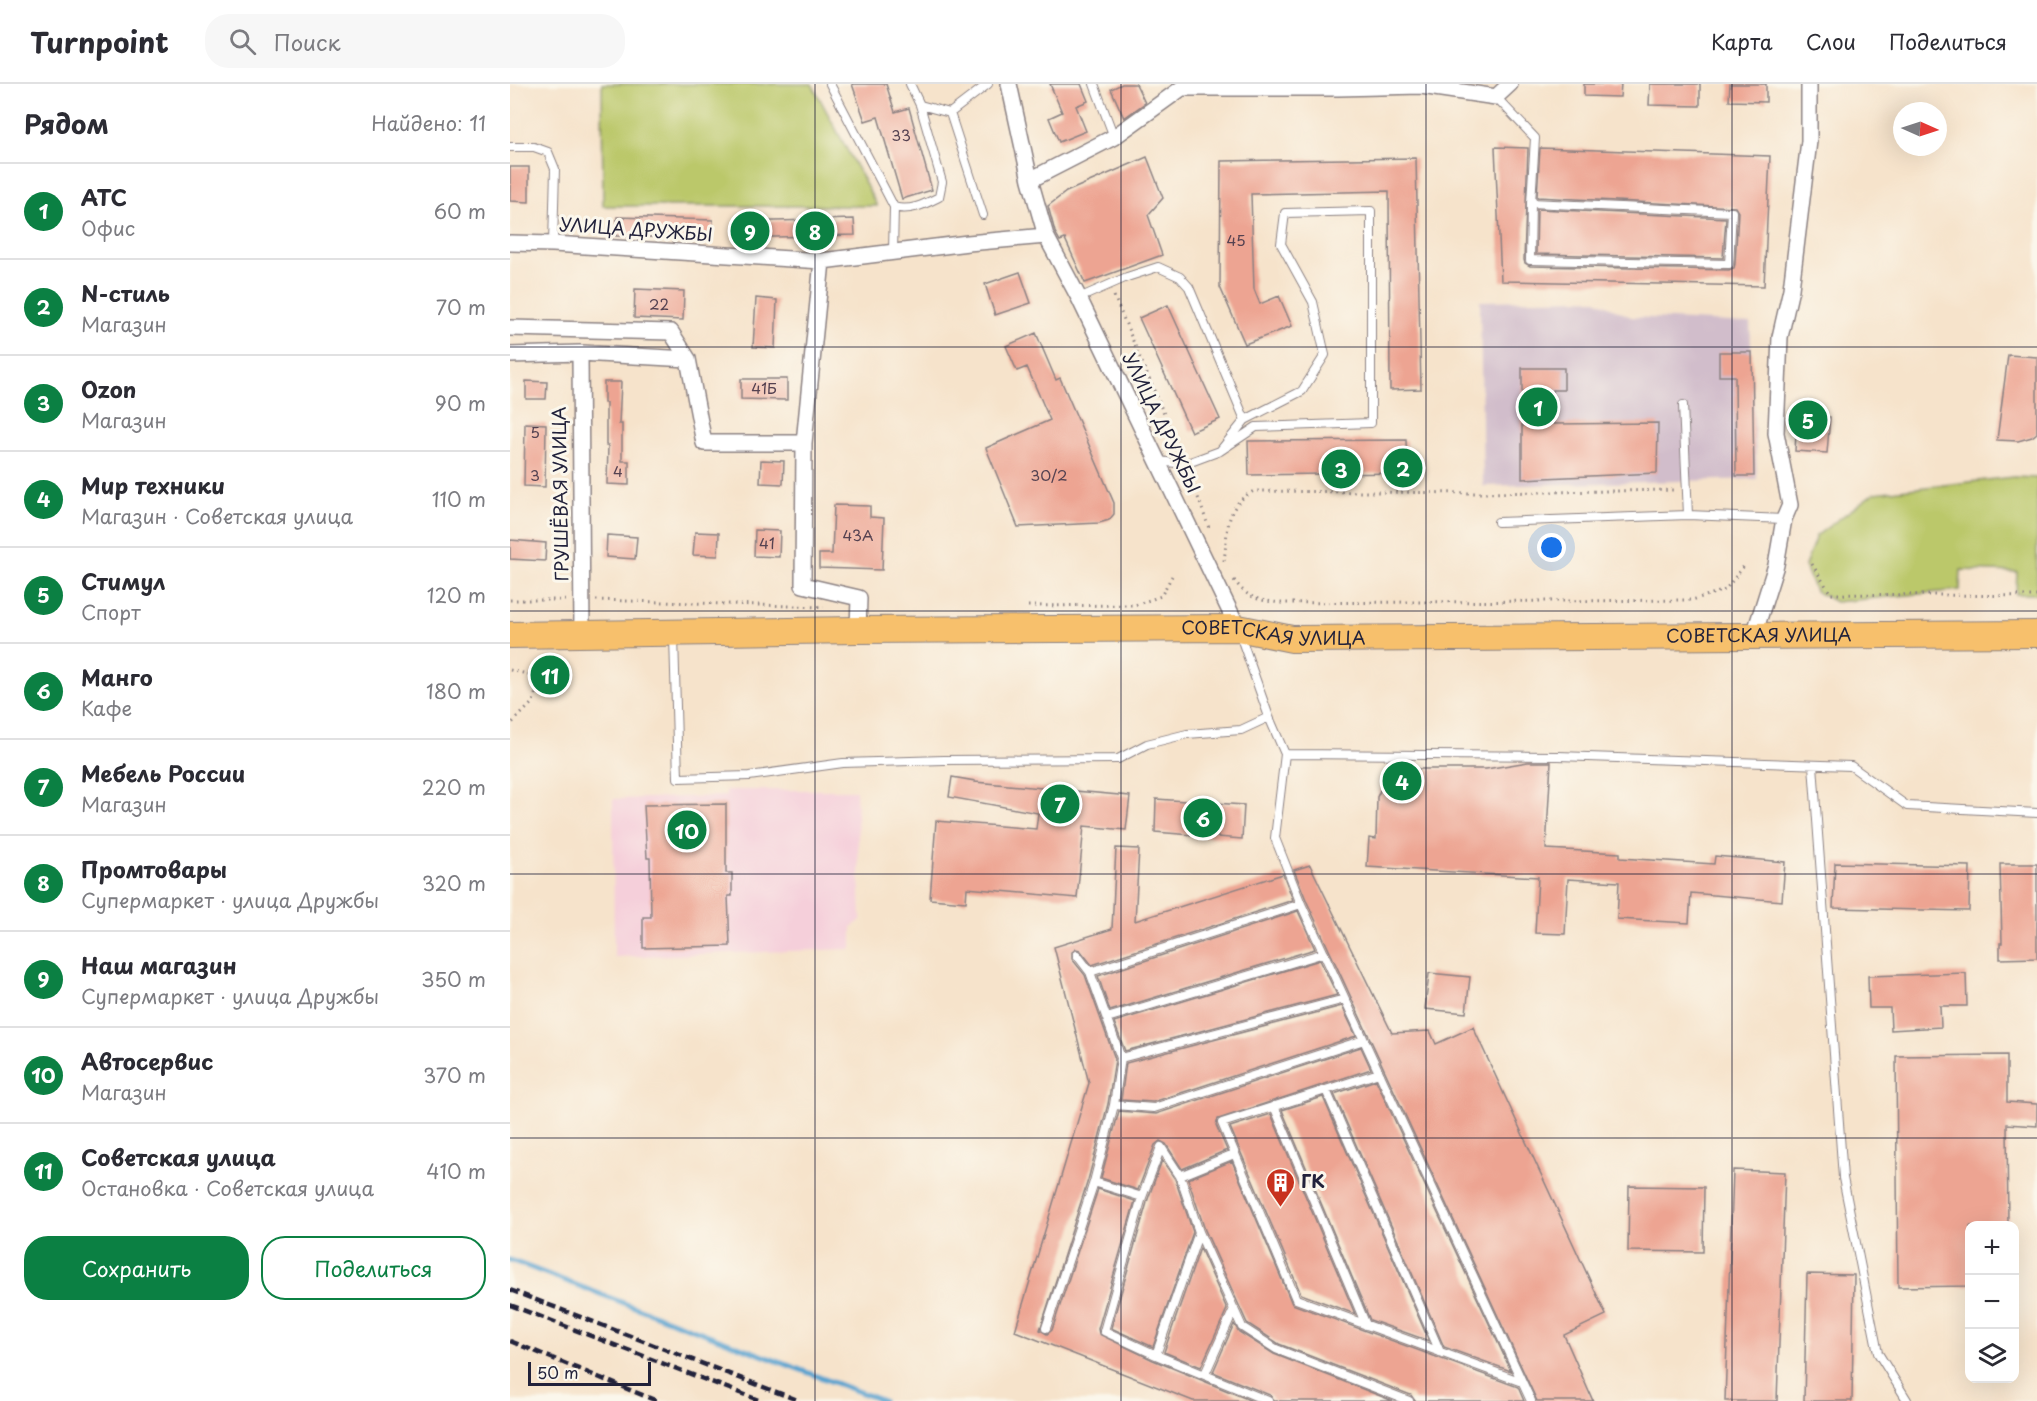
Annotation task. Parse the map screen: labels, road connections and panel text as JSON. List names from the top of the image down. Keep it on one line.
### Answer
{"streets":{"highway":["СОВЕТСКАЯ УЛИЦА"],"street":["УЛИЦА ДРУЖБЫ","ГРУШЁВАЯ УЛИЦА"]},"crossings":[["УЛИЦА ДРУЖБЫ","СОВЕТСКАЯ УЛИЦА"],["ГРУШЁВАЯ УЛИЦА","СОВЕТСКАЯ УЛИЦА"]],"places":{"building":["ГК"]},"house_numbers":["33","45","22","41Б","5","4","3","30/2","43А","41"],"scale_bar":"50 m","north":"right","page":{"header":"Turnpoint","search":"Поиск","nav":["Карта","Слои","Поделиться"],"heading":["Рядом","Найдено: 11"],"list":[{"mark":"1","name":"АТС","note":"Офис","value":"60 m"},{"mark":"2","name":"N-стиль","note":"Магазин","value":"70 m"},{"mark":"3","name":"Ozon","note":"Магазин","value":"90 m"},{"mark":"4","name":"Мир техники","note":"Магазин · Советская улица","value":"110 m"},{"mark":"5","name":"Стимул","note":"Спорт","value":"120 m"},{"mark":"6","name":"Манго","note":"Кафе","value":"180 m"},{"mark":"7","name":"Мебель России","note":"Магазин","value":"220 m"},{"mark":"8","name":"Промтовары","note":"Супермаркет · улица Дружбы","value":"320 m"},{"mark":"9","name":"Наш магазин","note":"Супермаркет · улица Дружбы","value":"350 m"},{"mark":"10","name":"Автосервис","note":"Магазин","value":"370 m"},{"mark":"11","name":"Советская улица","note":"Остановка · Советская улица","value":"410 m"}],"pins":["8","9","1","5","2","3","11","4","7","6","10"],"buttons":["Сохранить","Поделиться"],"map_buttons":["+","−"],"scale":"50 m"}}
